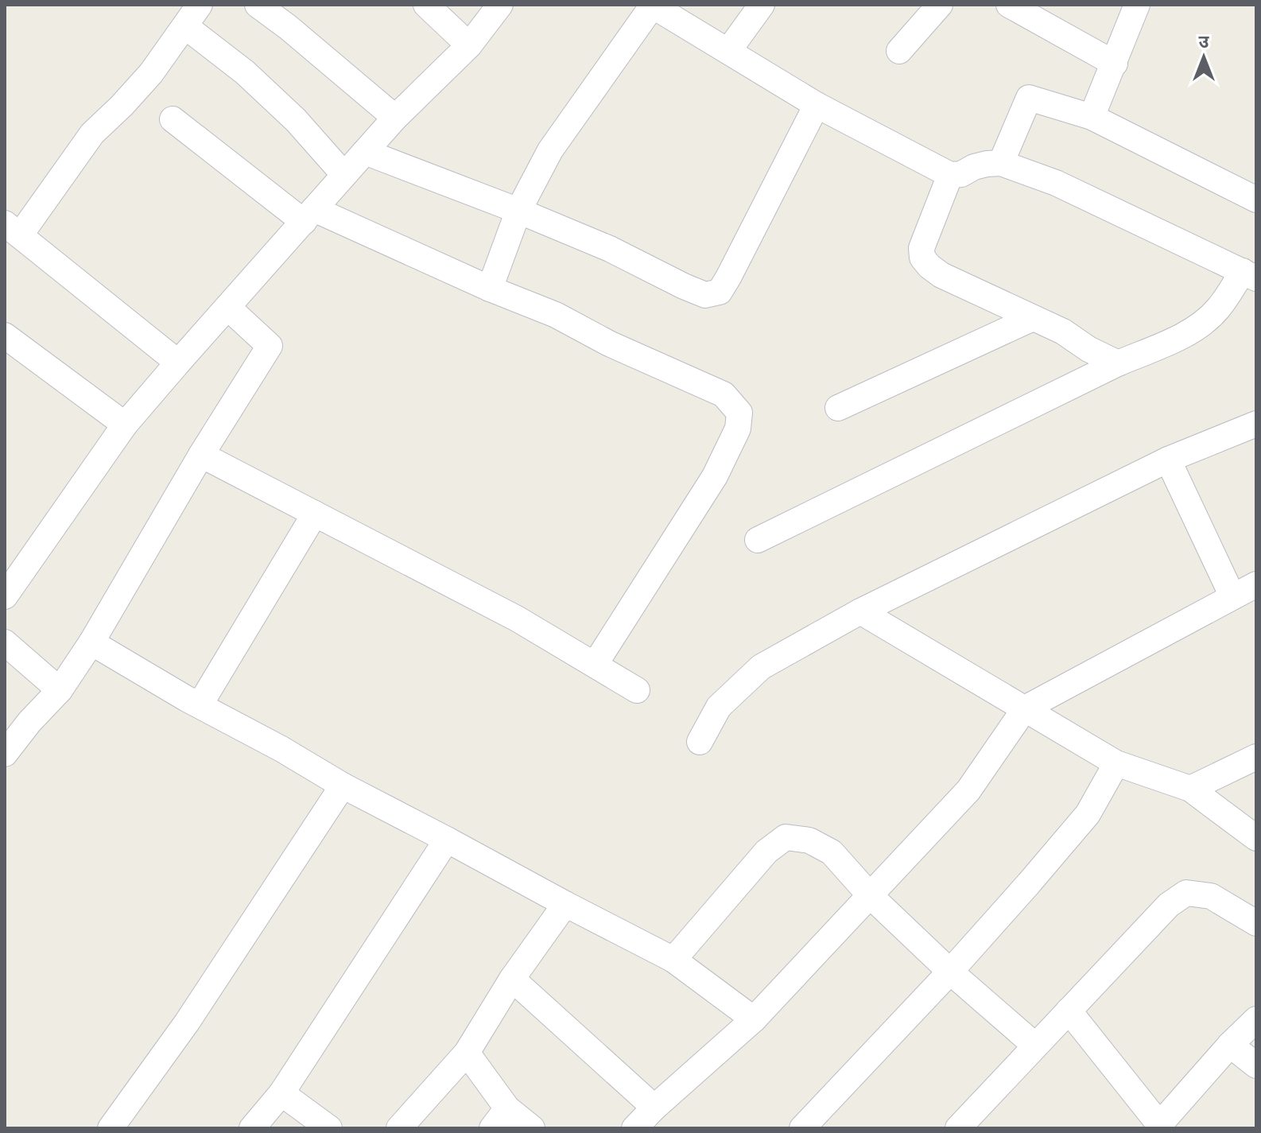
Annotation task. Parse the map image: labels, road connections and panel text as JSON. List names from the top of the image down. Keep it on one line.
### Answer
{"north":"top"}
